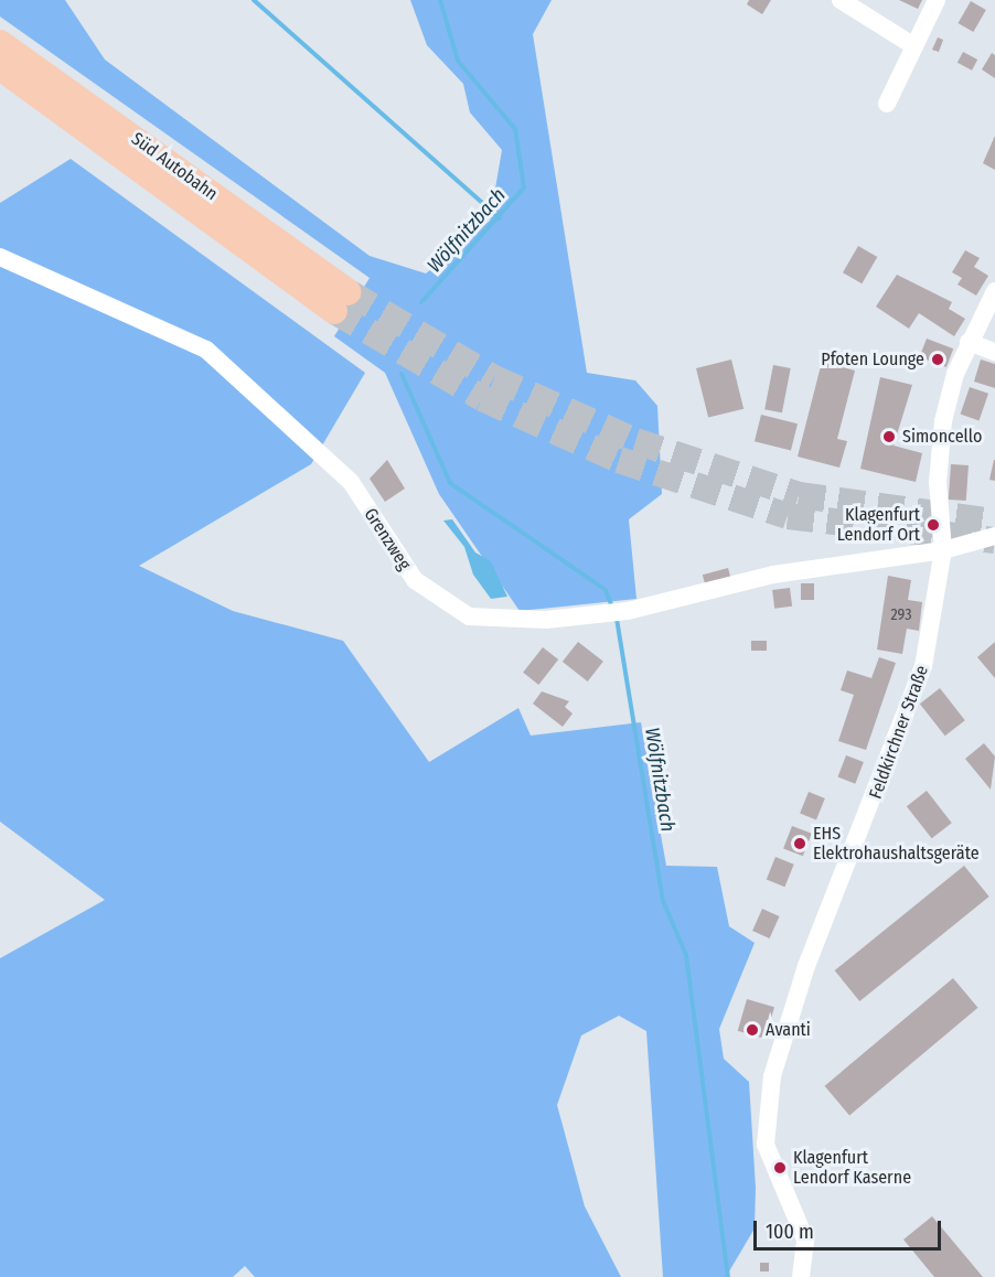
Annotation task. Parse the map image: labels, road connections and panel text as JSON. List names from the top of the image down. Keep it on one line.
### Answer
{"streets":{"highway":["Süd Autobahn"],"street":["Grenzweg","Feldkirchner Straße"]},"crossings":[["Grenzweg","Feldkirchner Straße"]],"water":["Wölfnitzbach"],"places":["Pfoten Lounge","Simoncello","Klagenfurt Lendorf Ort","EHS Elektrohaushaltsgeräte","Avanti","Klagenfurt Lendorf Kaserne"],"house_numbers":["293"],"scale_bar":"100 m"}
